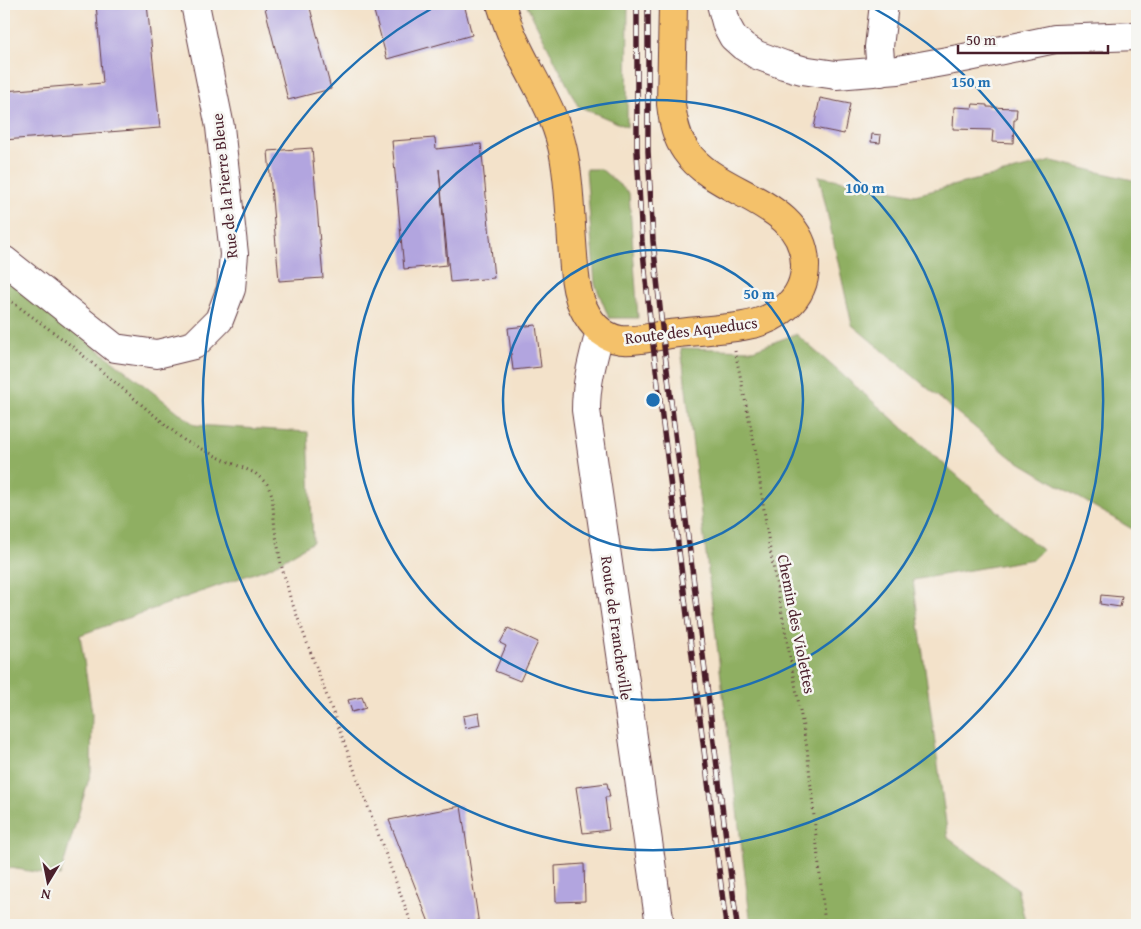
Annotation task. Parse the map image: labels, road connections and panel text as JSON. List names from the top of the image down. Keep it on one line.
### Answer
{"streets":{"main road":["Route des Aqueducs"],"street":["Rue de la Pierre Bleue","Route de Francheville"],"path":["Chemin des Violettes"]},"crossings":[["Route des Aqueducs","Chemin des Violettes"],["Route des Aqueducs","Route de Francheville"]],"scale_bar":"50 m","north":"bottom","rings":["150 m","100 m","50 m"]}
